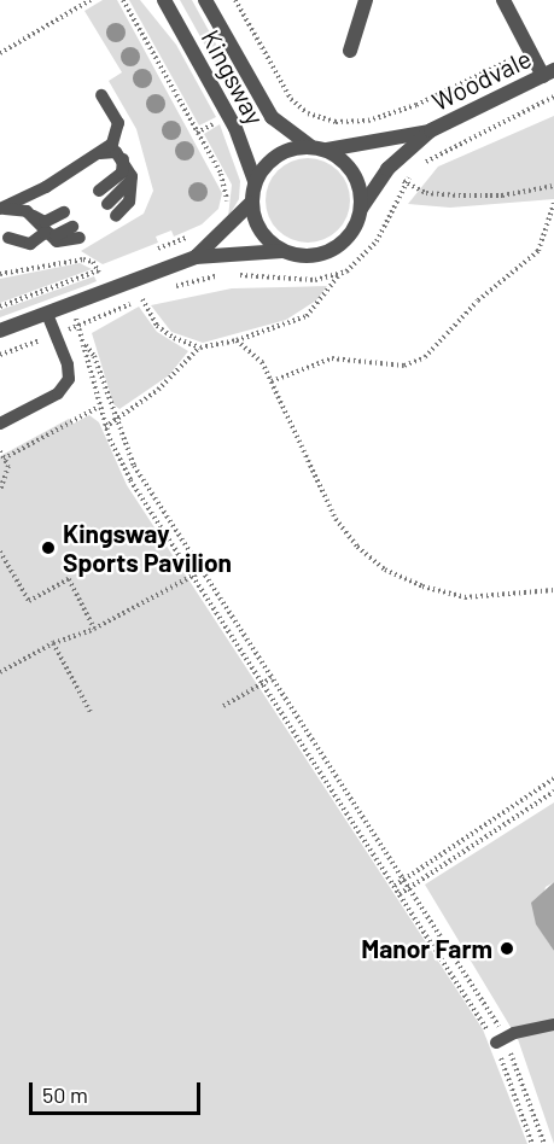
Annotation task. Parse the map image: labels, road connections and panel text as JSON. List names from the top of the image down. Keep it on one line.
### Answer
{"streets":{"street":["Kingsway","Woodvale"]},"crossings":[["Kingsway","Woodvale"]],"places":["Kingsway Sports Pavilion","Manor Farm"],"scale_bar":"50 m"}
